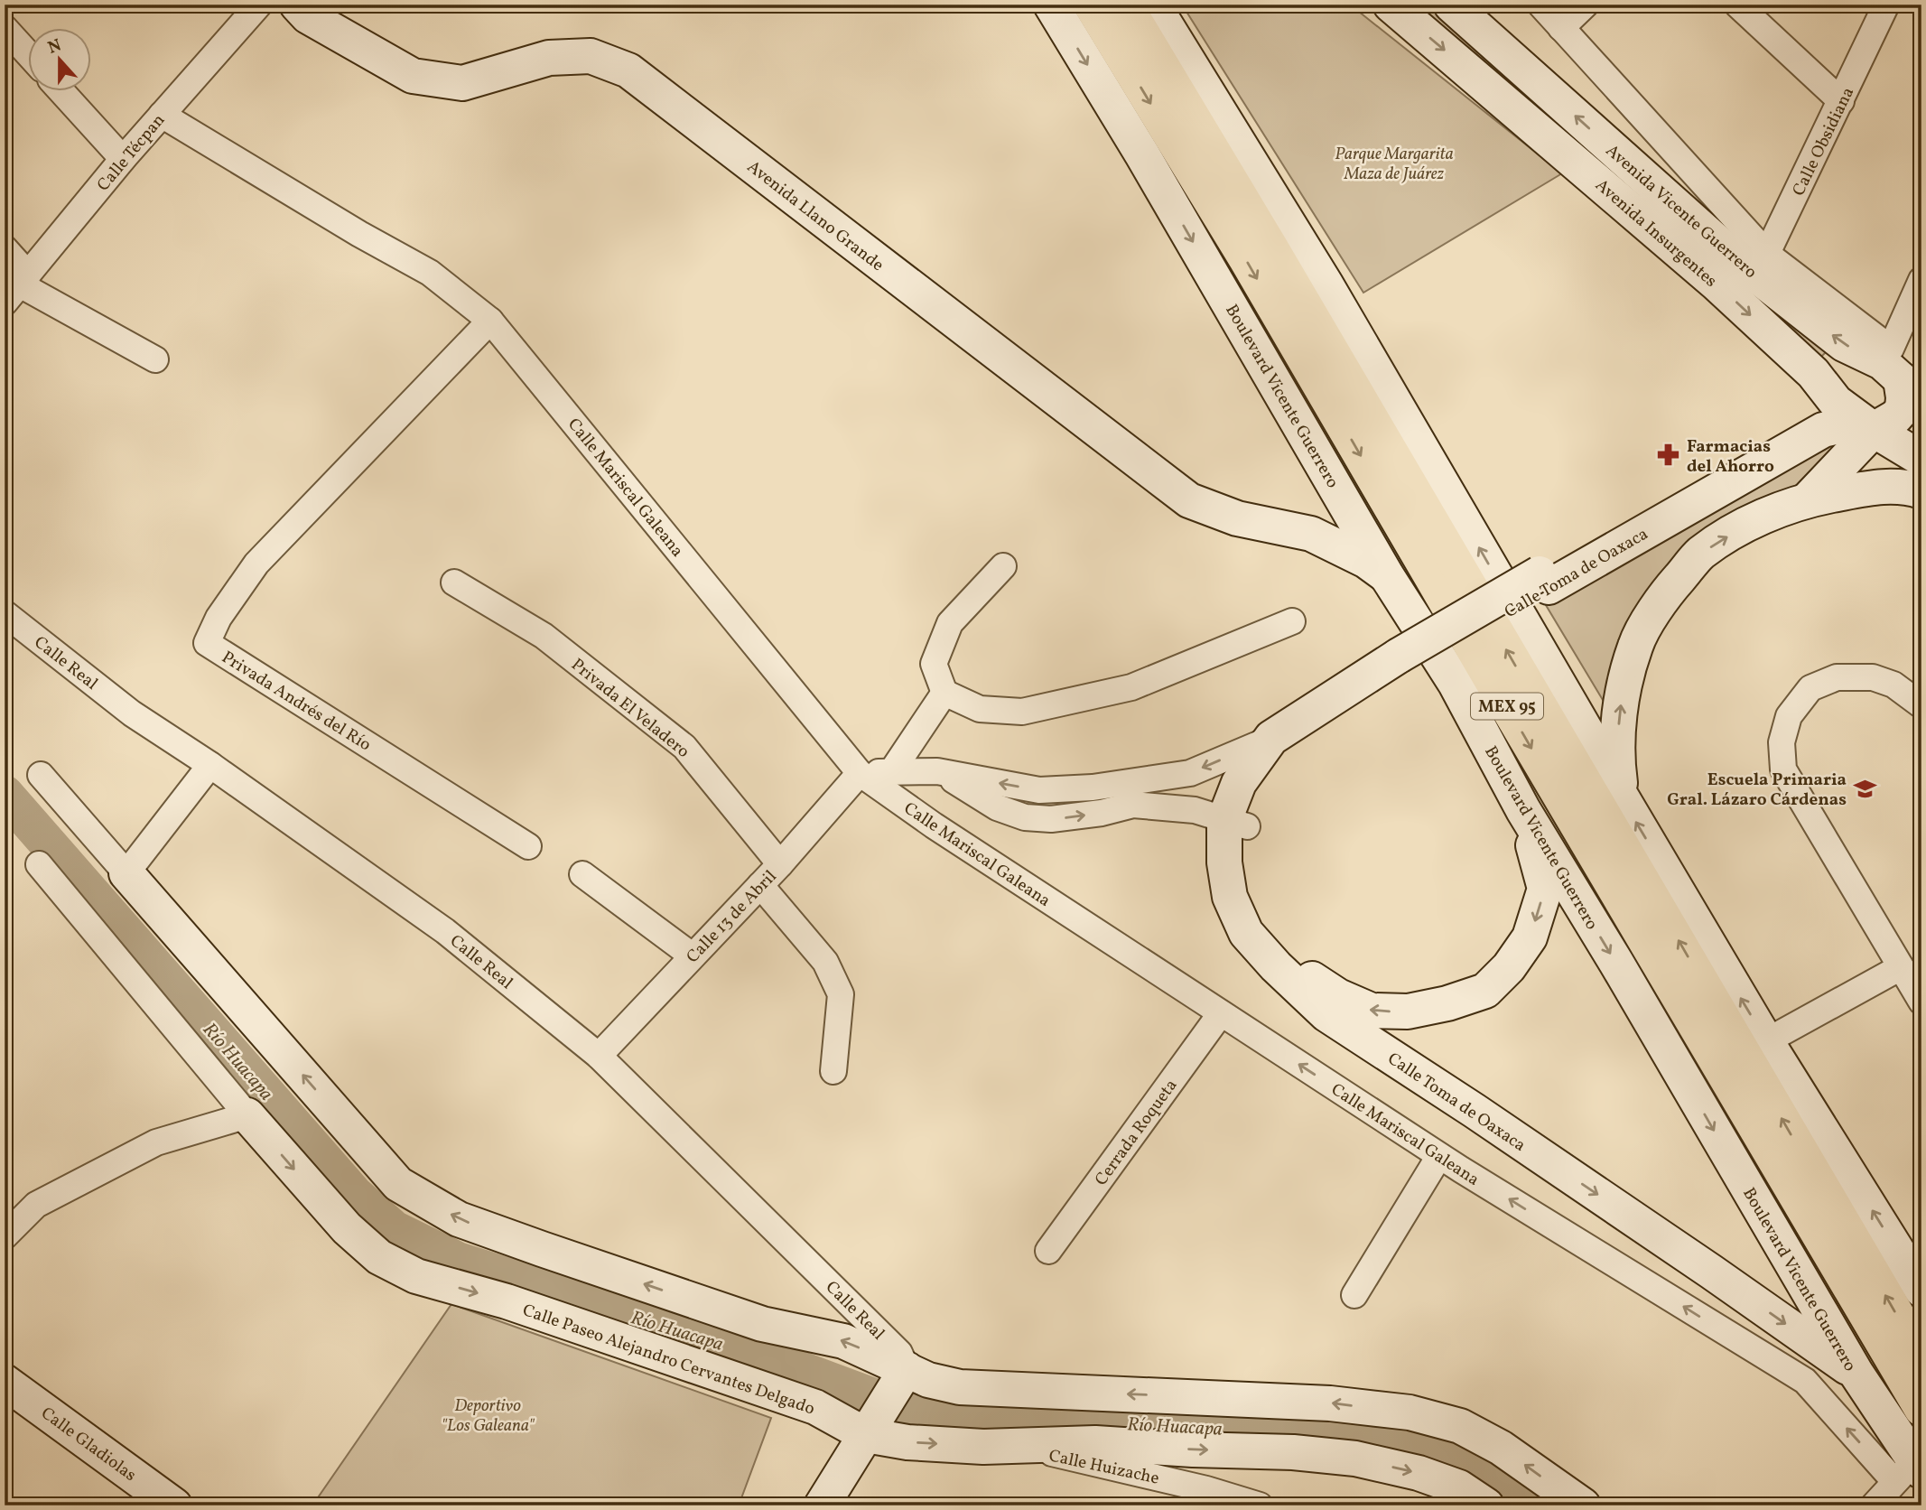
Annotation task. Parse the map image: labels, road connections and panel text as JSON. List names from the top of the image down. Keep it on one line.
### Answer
{"streets":{"highway":["Boulevard Vicente Guerrero","MEX 95"],"main road":["Avenida Vicente Guerrero","Avenida Llano Grande","Avenida Insurgentes","Calle Toma de Oaxaca","Calle Paseo Alejandro Cervantes Delgado","Calle Gladiolas"],"street":["Calle Obsidiana","Calle Técpan","Calle Mariscal Galeana","Calle Real","Privada Andrés del Río","Privada El Veladero","Calle 13 de Abril","Cerrada Roqueta","Calle Huizache"]},"crossings":[["Calle Obsidiana","Avenida Vicente Guerrero"],["Calle Técpan","Calle Mariscal Galeana"],["Avenida Llano Grande","Boulevard Vicente Guerrero"],["Avenida Insurgentes","Calle Toma de Oaxaca"],["Boulevard Vicente Guerrero","Calle Mariscal Galeana"],["Boulevard Vicente Guerrero","Calle Toma de Oaxaca"],["Calle Mariscal Galeana","Calle Toma de Oaxaca"],["Calle Mariscal Galeana","Privada Andrés del Río"],["Calle Mariscal Galeana","Calle 13 de Abril"],["Calle Mariscal Galeana","Cerrada Roqueta"],["Calle Toma de Oaxaca","Calle 13 de Abril"],["Calle Real","Calle 13 de Abril"],["Privada El Veladero","Calle 13 de Abril"],["Calle Paseo Alejandro Cervantes Delgado","Calle Huizache"]],"one_way":["Avenida Vicente Guerrero","Calle Mariscal Galeana"],"water":["Río Huacapa"],"parks":["Parque Margarita Maza de Juárez","Deportivo \"Los Galeana\""],"places":{"pharmacy":["Farmacias del Ahorro"],"school or university":["Escuela Primaria Gral. Lázaro Cárdenas"]},"north":"top"}
